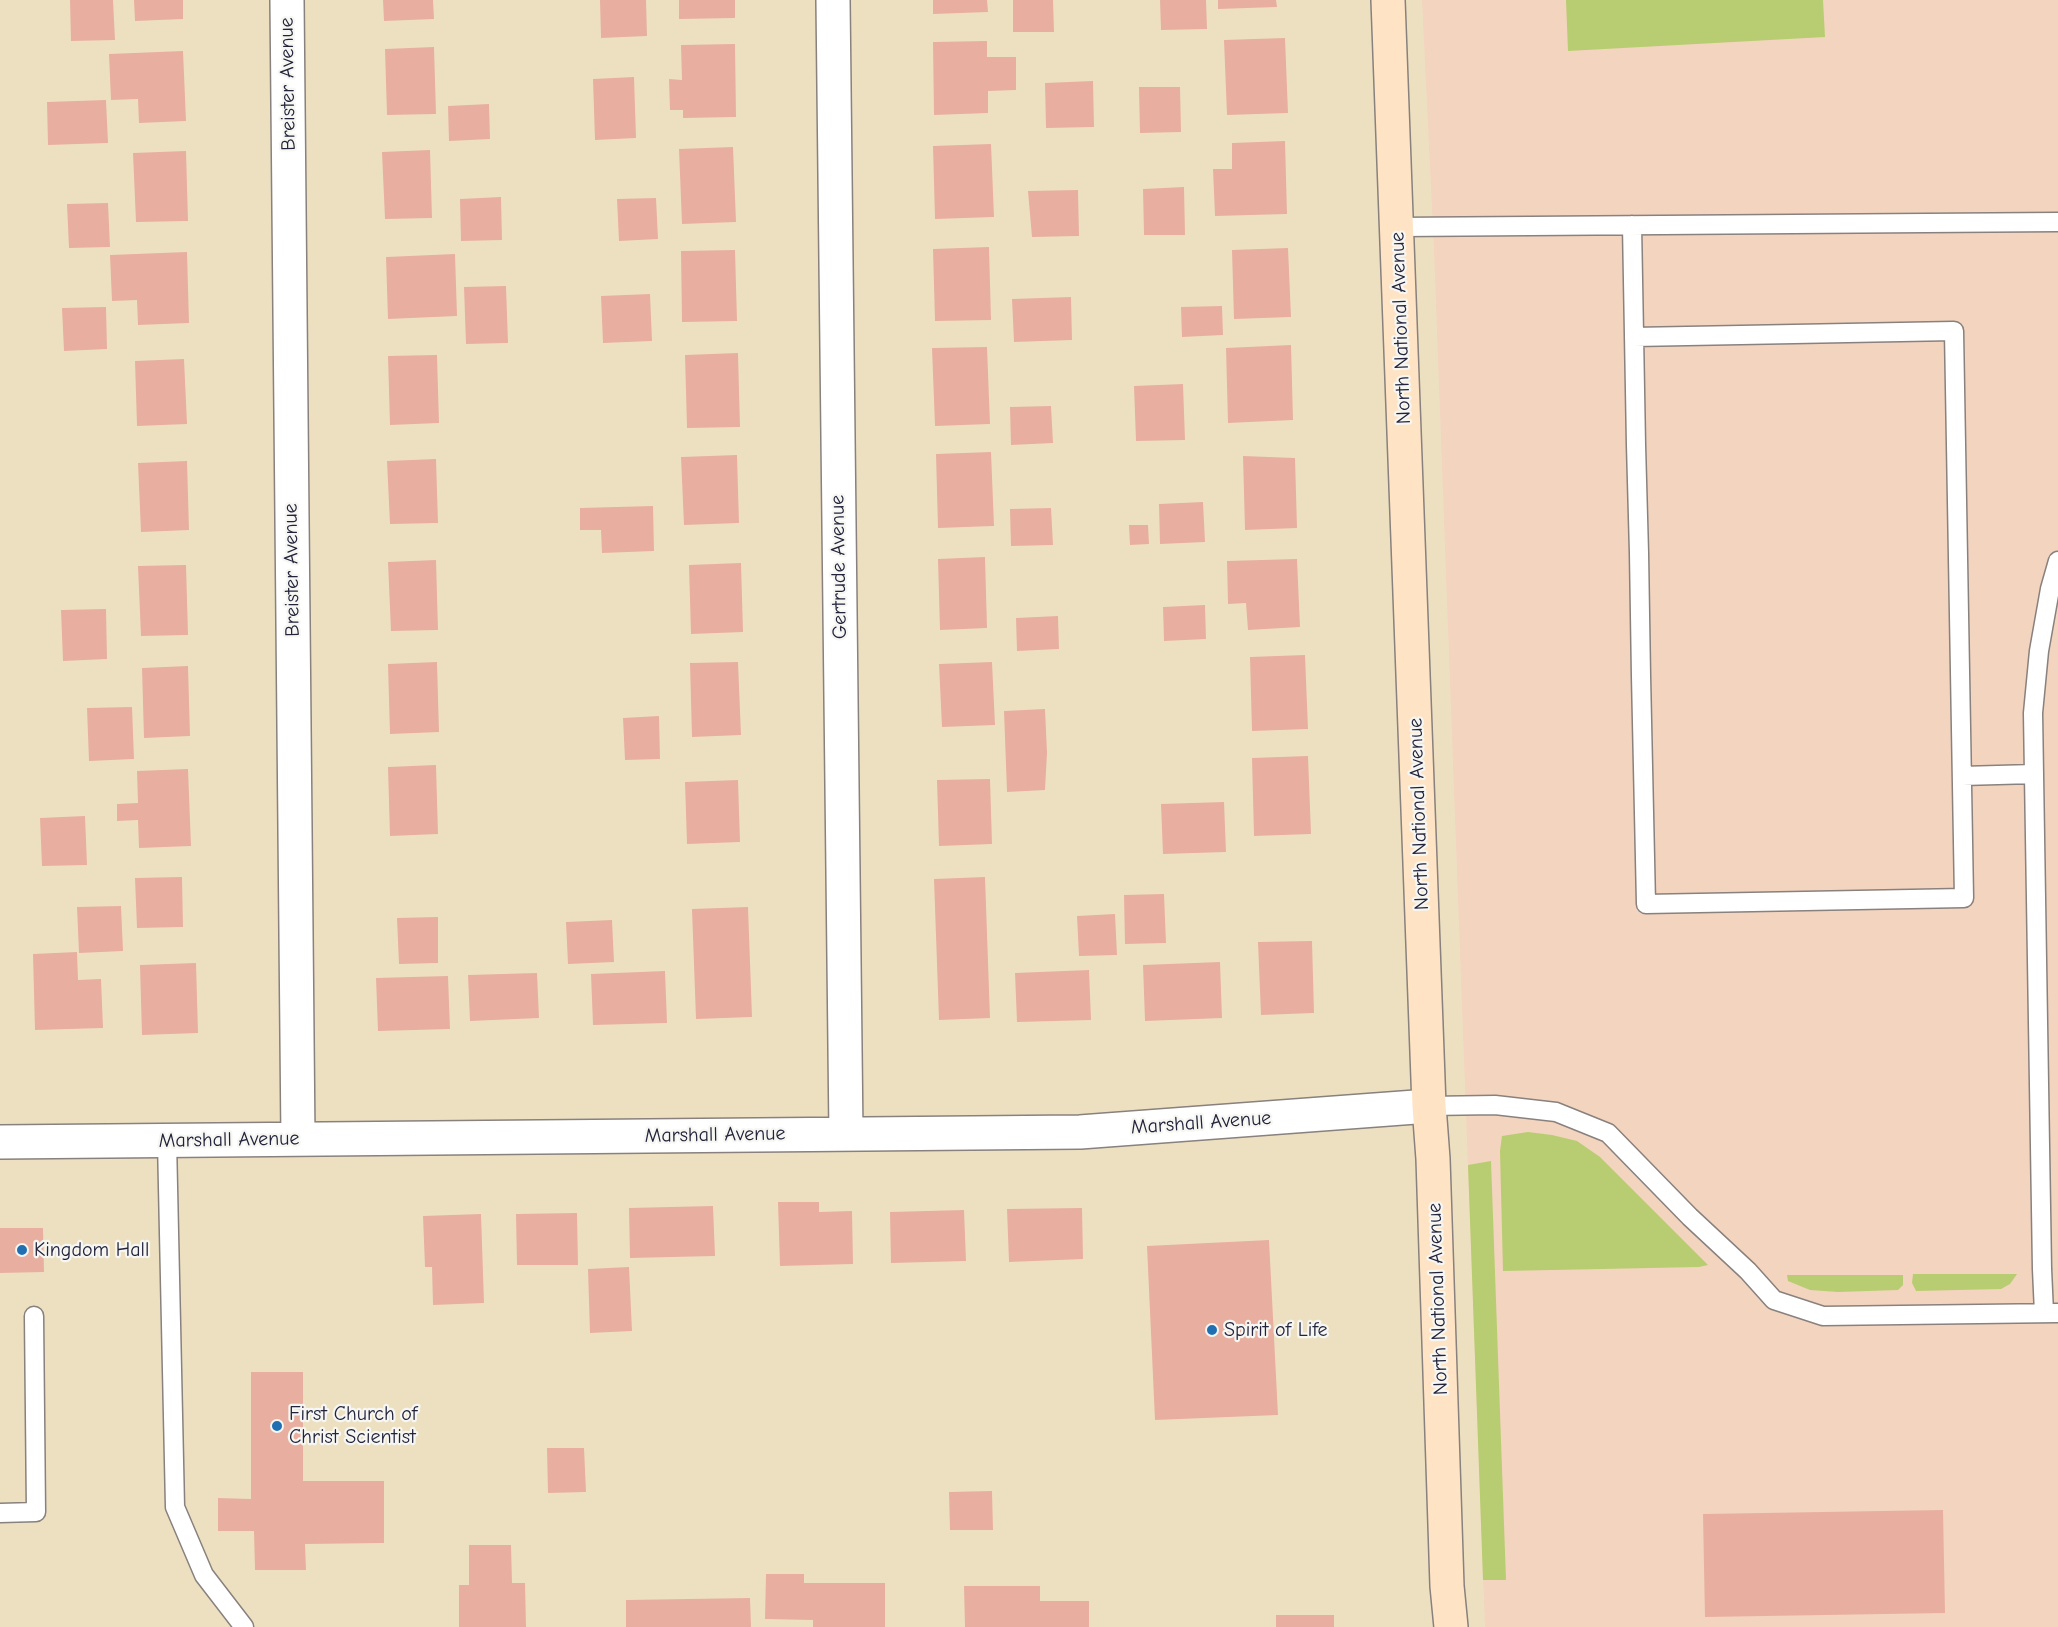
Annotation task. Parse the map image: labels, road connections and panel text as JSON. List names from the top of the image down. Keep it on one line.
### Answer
{"streets":{"street":["Breister Avenue","North National Avenue","Gertrude Avenue","Marshall Avenue"]},"crossings":[["Breister Avenue","Marshall Avenue"],["North National Avenue","Marshall Avenue"],["Gertrude Avenue","Marshall Avenue"]],"places":["Kingdom Hall","Spirit of Life","First Church of Christ Scientist"]}
